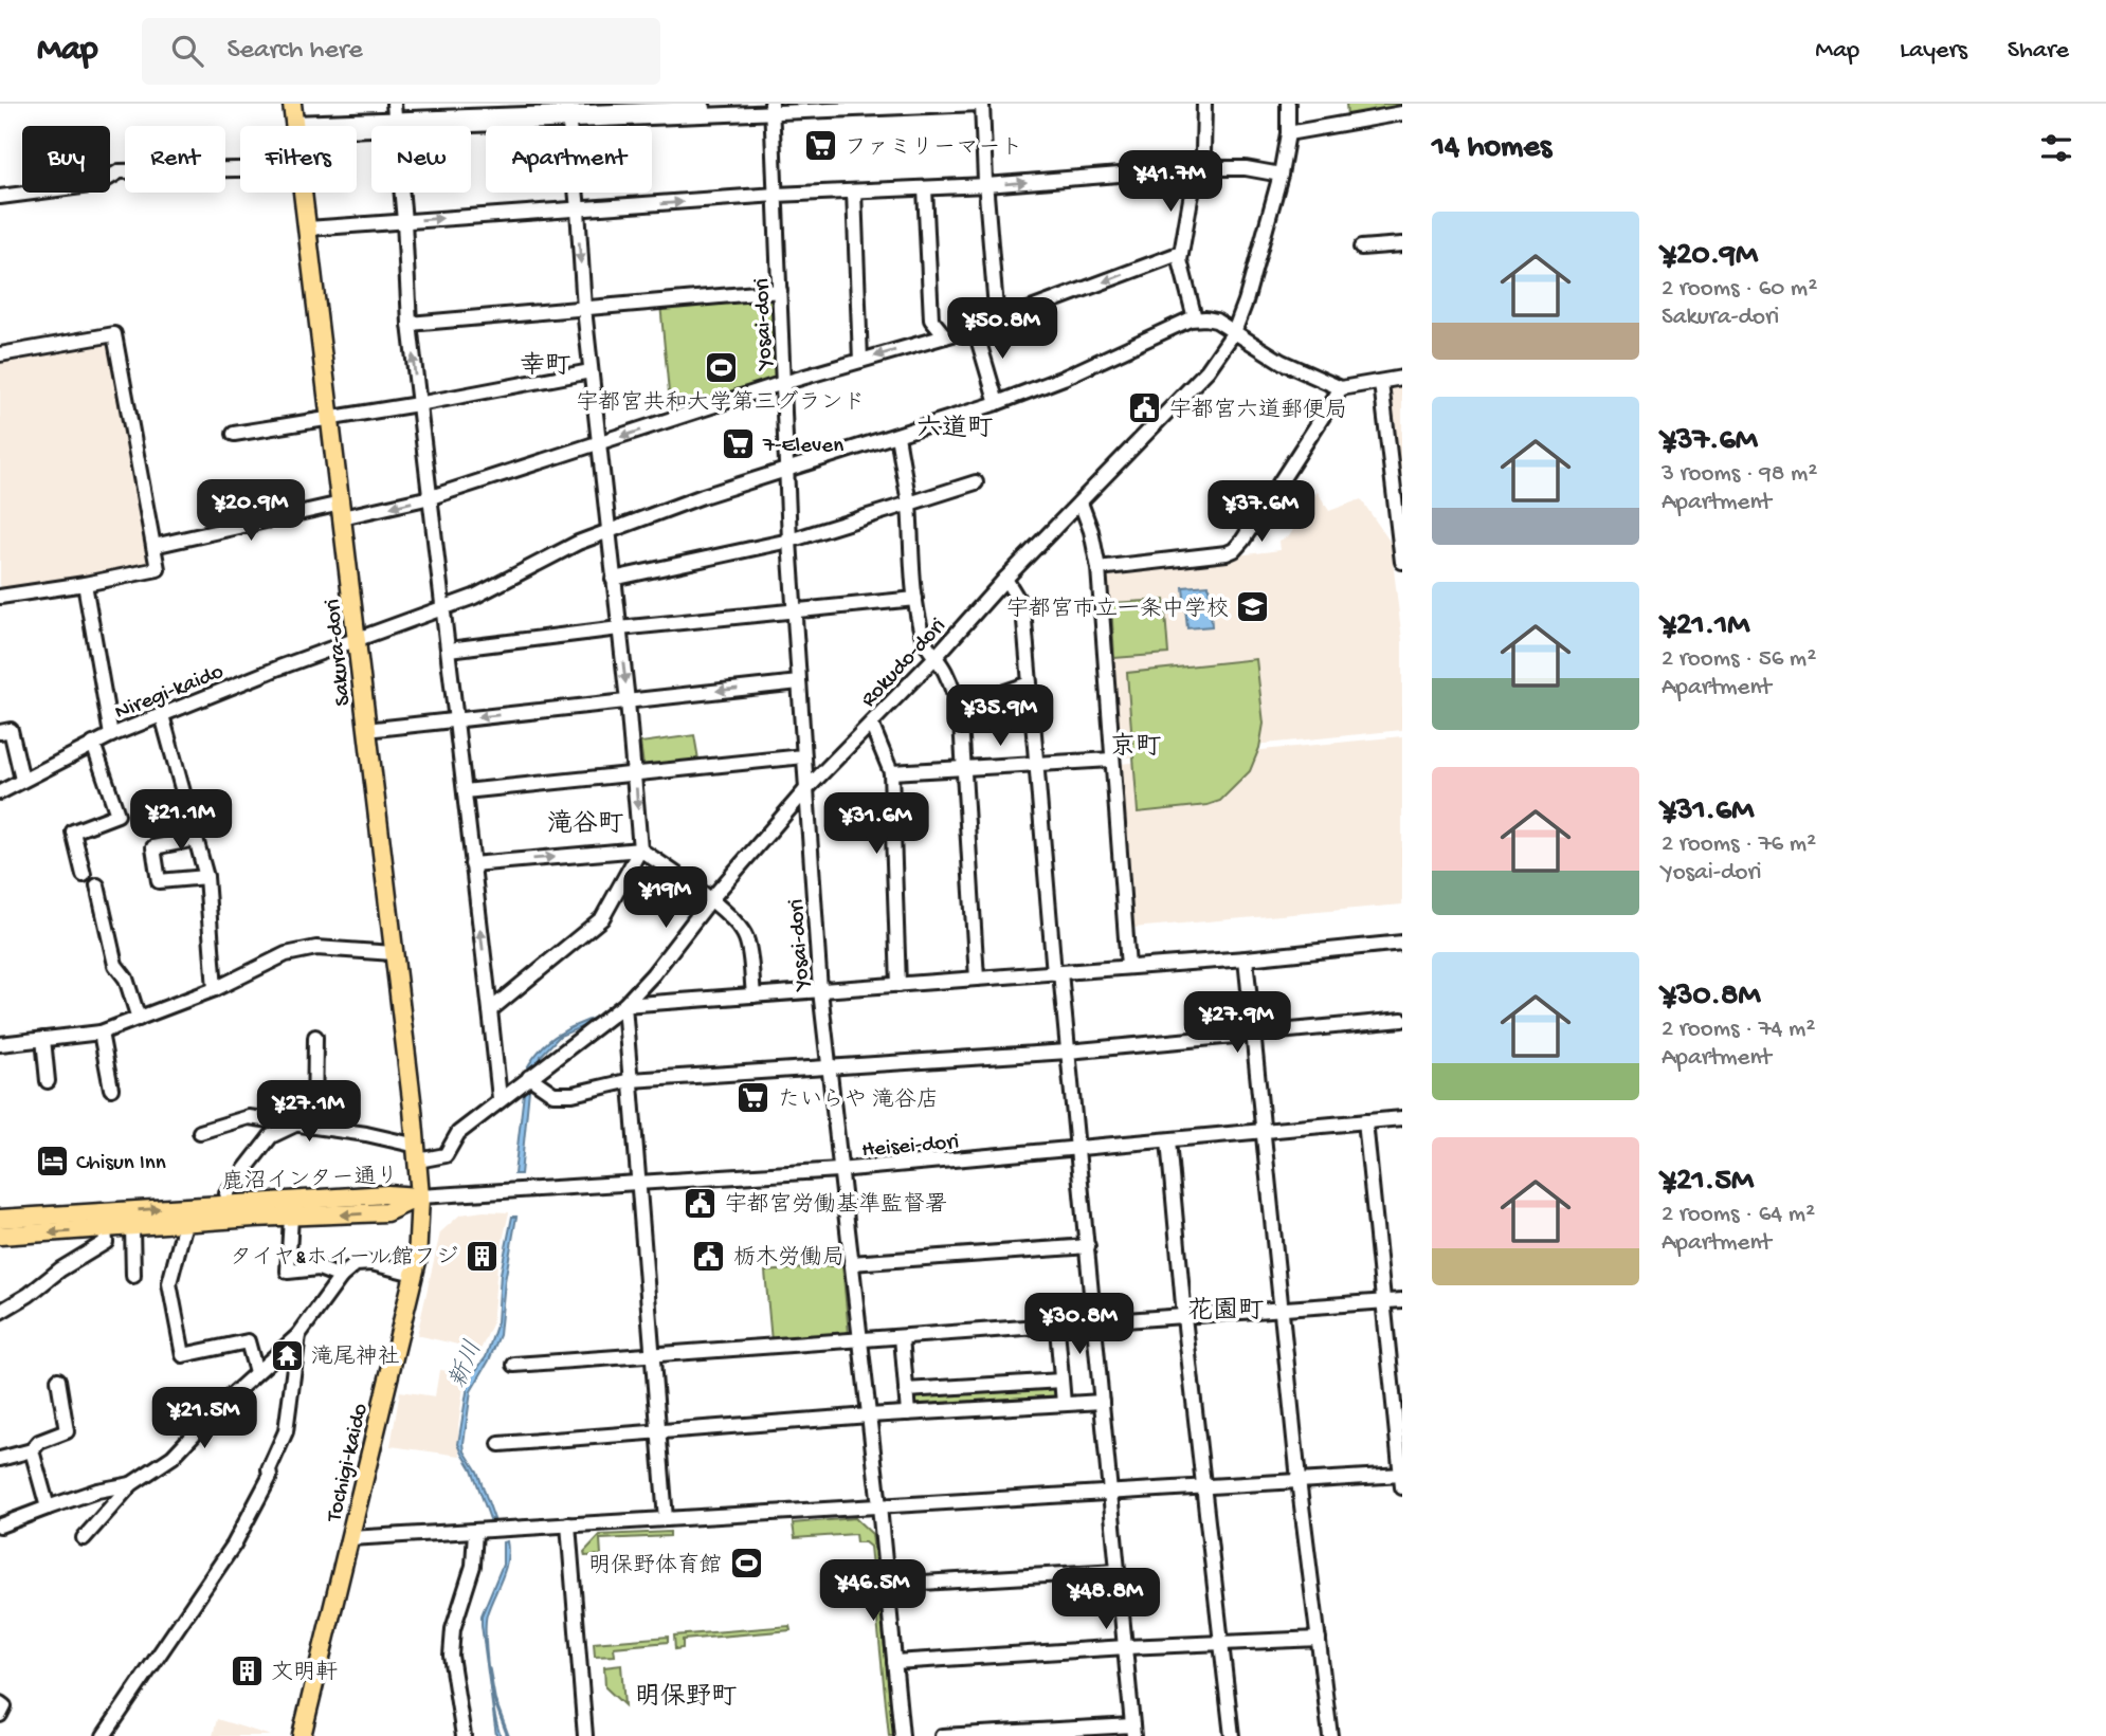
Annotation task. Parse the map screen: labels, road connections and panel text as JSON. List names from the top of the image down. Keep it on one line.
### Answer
{"streets":{"main road":["Sakura-dori","鹿沼インター通り","Tochigi-kaido"],"street":["Yosai-dori","Rokudo-dori","Niregi-kaido","Heisei-dori"]},"crossings":[["Yosai-dori","Rokudo-dori"],["Yosai-dori","Niregi-kaido"],["Yosai-dori","Heisei-dori"],["Sakura-dori","Rokudo-dori"],["Sakura-dori","Niregi-kaido"],["Sakura-dori","Heisei-dori"],["Sakura-dori","鹿沼インター通り"],["Sakura-dori","Tochigi-kaido"],["Heisei-dori","鹿沼インター通り"],["Heisei-dori","Tochigi-kaido"],["鹿沼インター通り","Tochigi-kaido"]],"districts":["幸町","六道町","京町","滝谷町","花園町","明保野町"],"water":["新川"],"places":{"supermarket":["ファミリーマート","7-Eleven","たいらや 滝谷店"],"sports":["宇都宮共和大学第三グランド","明保野体育館"],"public building":["宇都宮六道郵便局","宇都宮労働基準監督署","栃木労働局"],"school or university":["宇都宮市立一条中学校"],"hotel":["Chisun Inn"],"building":["タイヤ&ホイール館フジ","文明軒"],"temple":["滝尾神社"]},"page":{"header":"Map","search":"Search here","nav":["Map","Layers","Share"],"heading":"14 homes","chip":["Buy","Rent","Filters","New","Apartment"],"price":["¥41.7M","¥50.8M","¥20.9M","¥37.6M","¥35.9M","¥21.1M","¥31.6M","¥19M","¥27.9M","¥27.1M","¥30.8M","¥21.5M","¥46.5M","¥48.8M"],"list":[{"name":"¥20.9M","note":"2 rooms · 60 m² · Sakura-dori"},{"name":"¥37.6M","note":"3 rooms · 98 m² · Apartment"},{"name":"¥21.1M","note":"2 rooms · 56 m² · Apartment"},{"name":"¥31.6M","note":"2 rooms · 76 m² · Yosai-dori"},{"name":"¥30.8M","note":"2 rooms · 74 m² · Apartment"},{"name":"¥21.5M","note":"2 rooms · 64 m² · Apartment"}]}}
